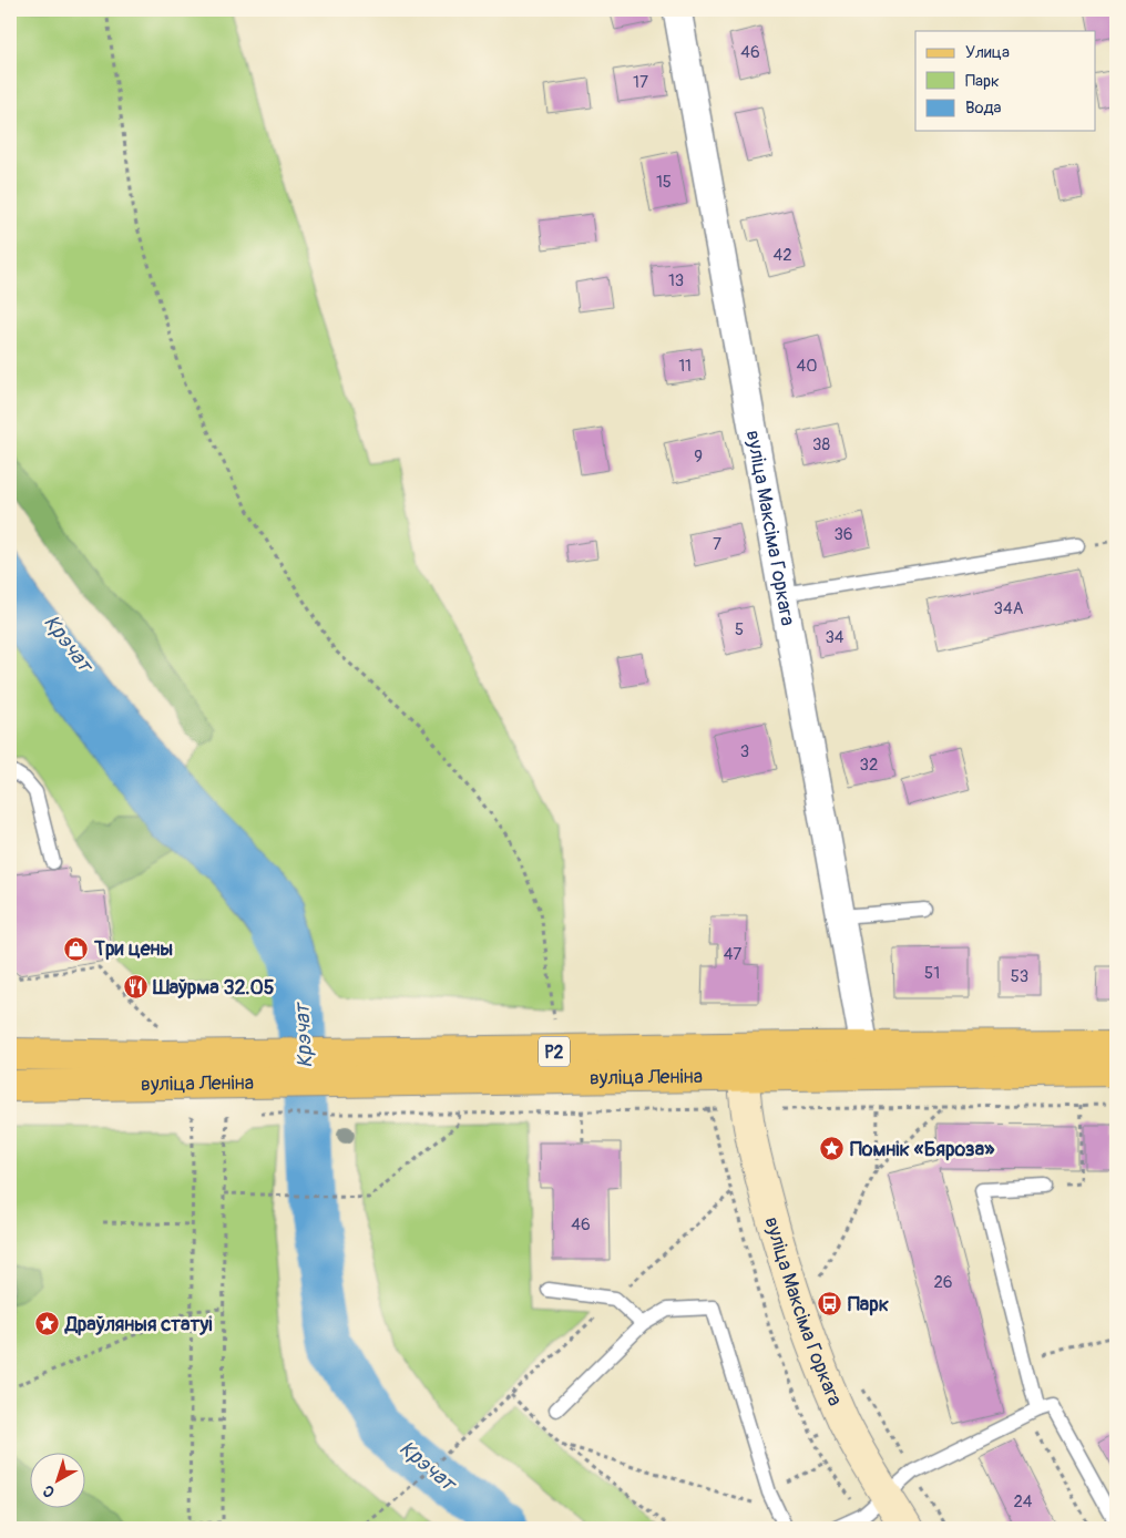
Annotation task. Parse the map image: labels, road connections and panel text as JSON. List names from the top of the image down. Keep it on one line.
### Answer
{"streets":{"main road":["Р2","вуліца Леніна"],"street":["вуліца Максіма Горкага"]},"crossings":[["вуліца Максіма Горкага","вуліца Леніна"]],"water":["Крэчат"],"places":{"shop":["Три цены"],"restaurant":["Шаўрма 32.05"],"place":["Помнік «Бяроза»","Драўляныя статуі"],"bus stop":["Парк"]},"house_numbers":["46","17","15","42","13","11","40","38","9","36","7","34А","5","34","3","32","47","51","53","46","26","24"],"legend":["Улица","Парк","Вода"],"north":"bottom left"}
